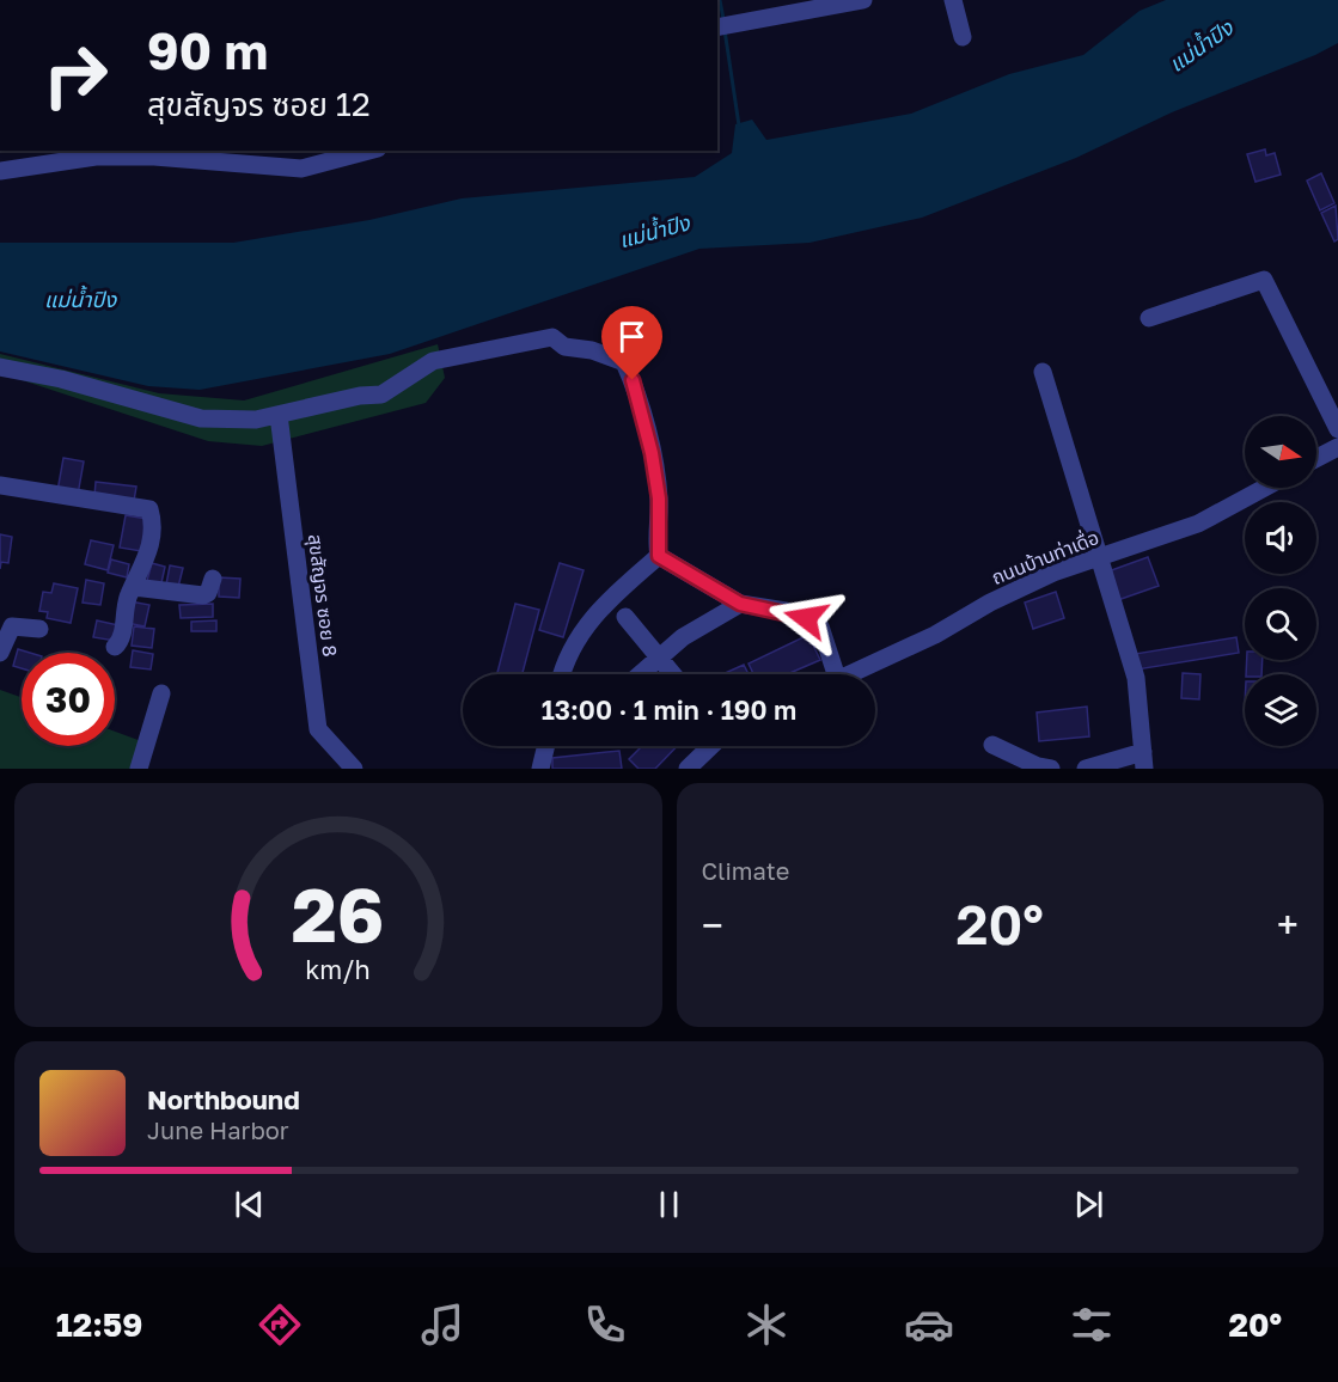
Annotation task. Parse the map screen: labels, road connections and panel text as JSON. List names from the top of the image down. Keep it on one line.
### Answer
{"streets":{"street":["ถนนบ้านท่าเดื่อ","สุขสัญจร ซอย 8"]},"water":["แม่น้ำปิง"],"north":"right","page":{"turn":["90 m","สุขสัญจร ซอย 12"],"limit":"30","trip":"13:00 · 1 min · 190 m","tile":"Climate","heat":["−","20°","+"],"song":["Northbound","June Harbor"],"tabs":["12:59","20°"],"gauge":["26","km/h"]}}
